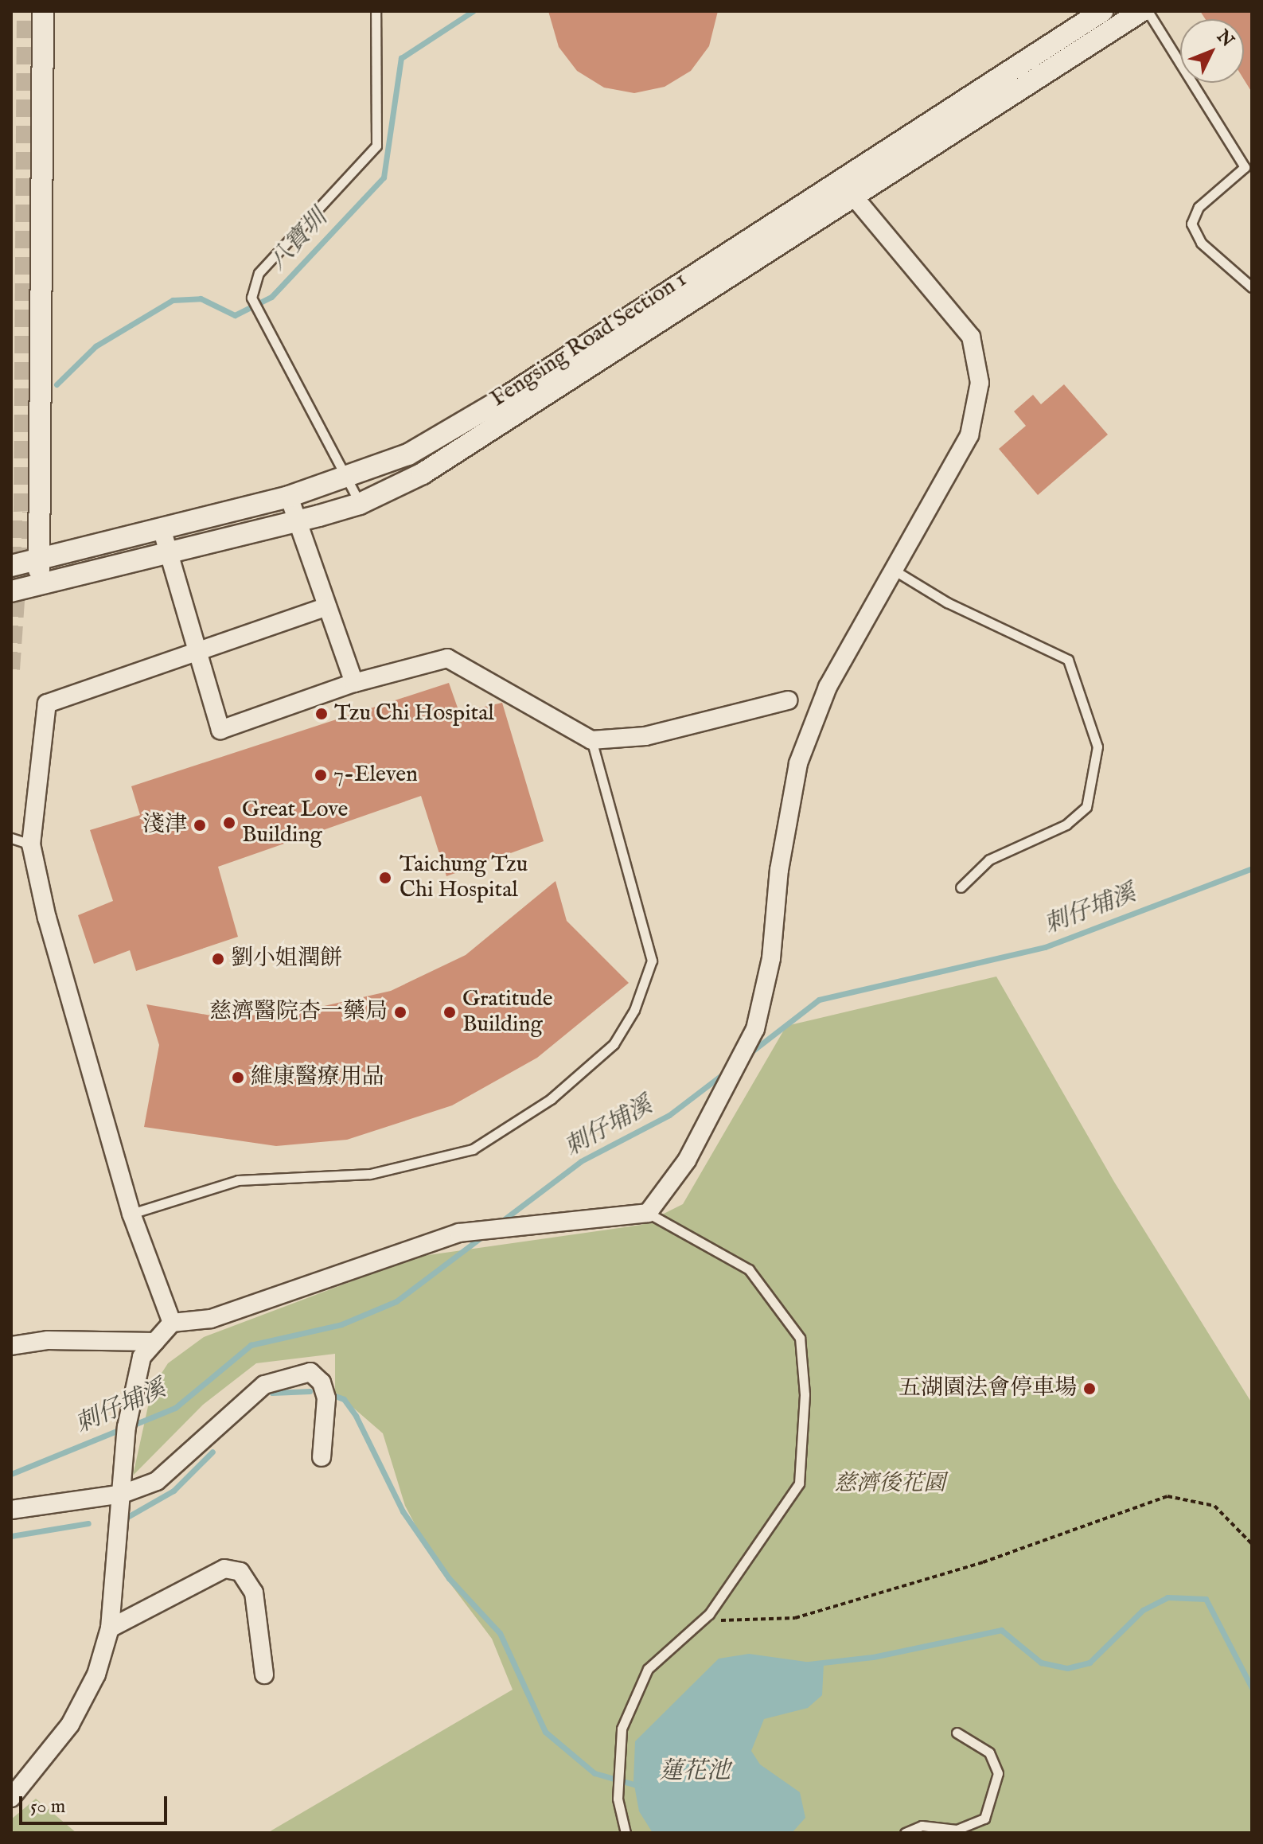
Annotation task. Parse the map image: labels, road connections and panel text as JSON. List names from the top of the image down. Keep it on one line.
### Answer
{"streets":{"street":["Fengsing Road Section 1"]},"water":["八寶圳","刺仔埔溪","蓮花池"],"parks":["慈濟後花園"],"places":["Tzu Chi Hospital","7-Eleven","Great Love Building","淺津","Taichung Tzu Chi Hospital","劉小姐潤餅","慈濟醫院杏一藥局","Gratitude Building","維康醫療用品","五湖園法會停車場"],"scale_bar":"50 m","north":"top right"}
